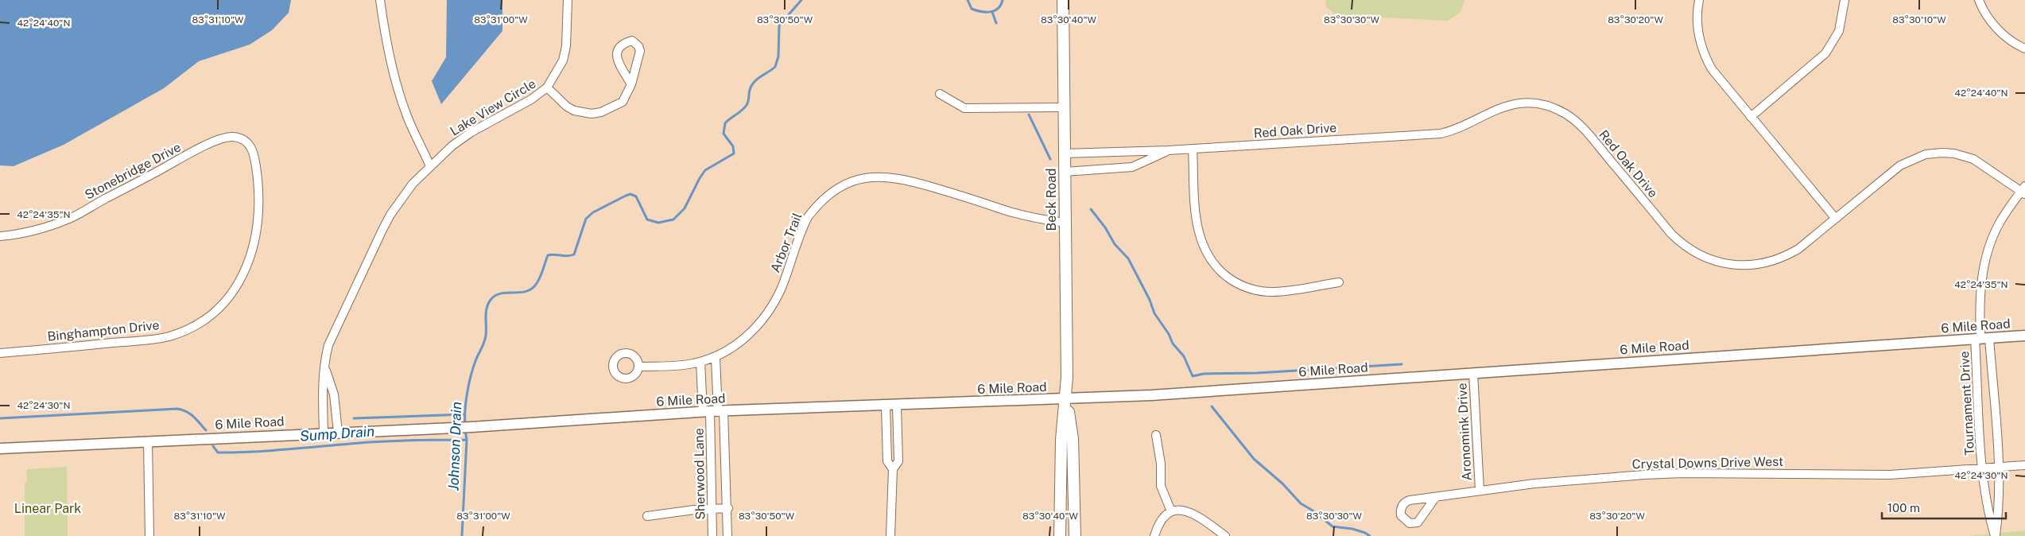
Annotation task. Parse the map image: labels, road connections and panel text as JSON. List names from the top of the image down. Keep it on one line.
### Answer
{"streets":{"main road":["Beck Road"],"street":["Lake View Circle","Red Oak Drive","Stonebridge Drive","Arbor Trail","6 Mile Road","Binghampton Drive","Tournament Drive","Aronomink Drive","Crystal Downs Drive West","Sherwood Lane"]},"crossings":[["Lake View Circle","6 Mile Road"],["Red Oak Drive","Beck Road"],["Stonebridge Drive","Binghampton Drive"],["Beck Road","Arbor Trail"],["Beck Road","6 Mile Road"],["6 Mile Road","Tournament Drive"],["6 Mile Road","Aronomink Drive"],["6 Mile Road","Sherwood Lane"],["Tournament Drive","Crystal Downs Drive West"],["Aronomink Drive","Crystal Downs Drive West"]],"water":["Sump Drain","Johnson Drain"],"parks":["Linear Park"],"scale_bar":"100 m","coordinates":["83°31'10\"W","83°31'00\"W","83°30'50\"W","83°30'40\"W","83°30'30\"W","83°30'20\"W","83°30'10\"W","42°24'40\"N","42°24'35\"N","42°24'30\"N"]}
